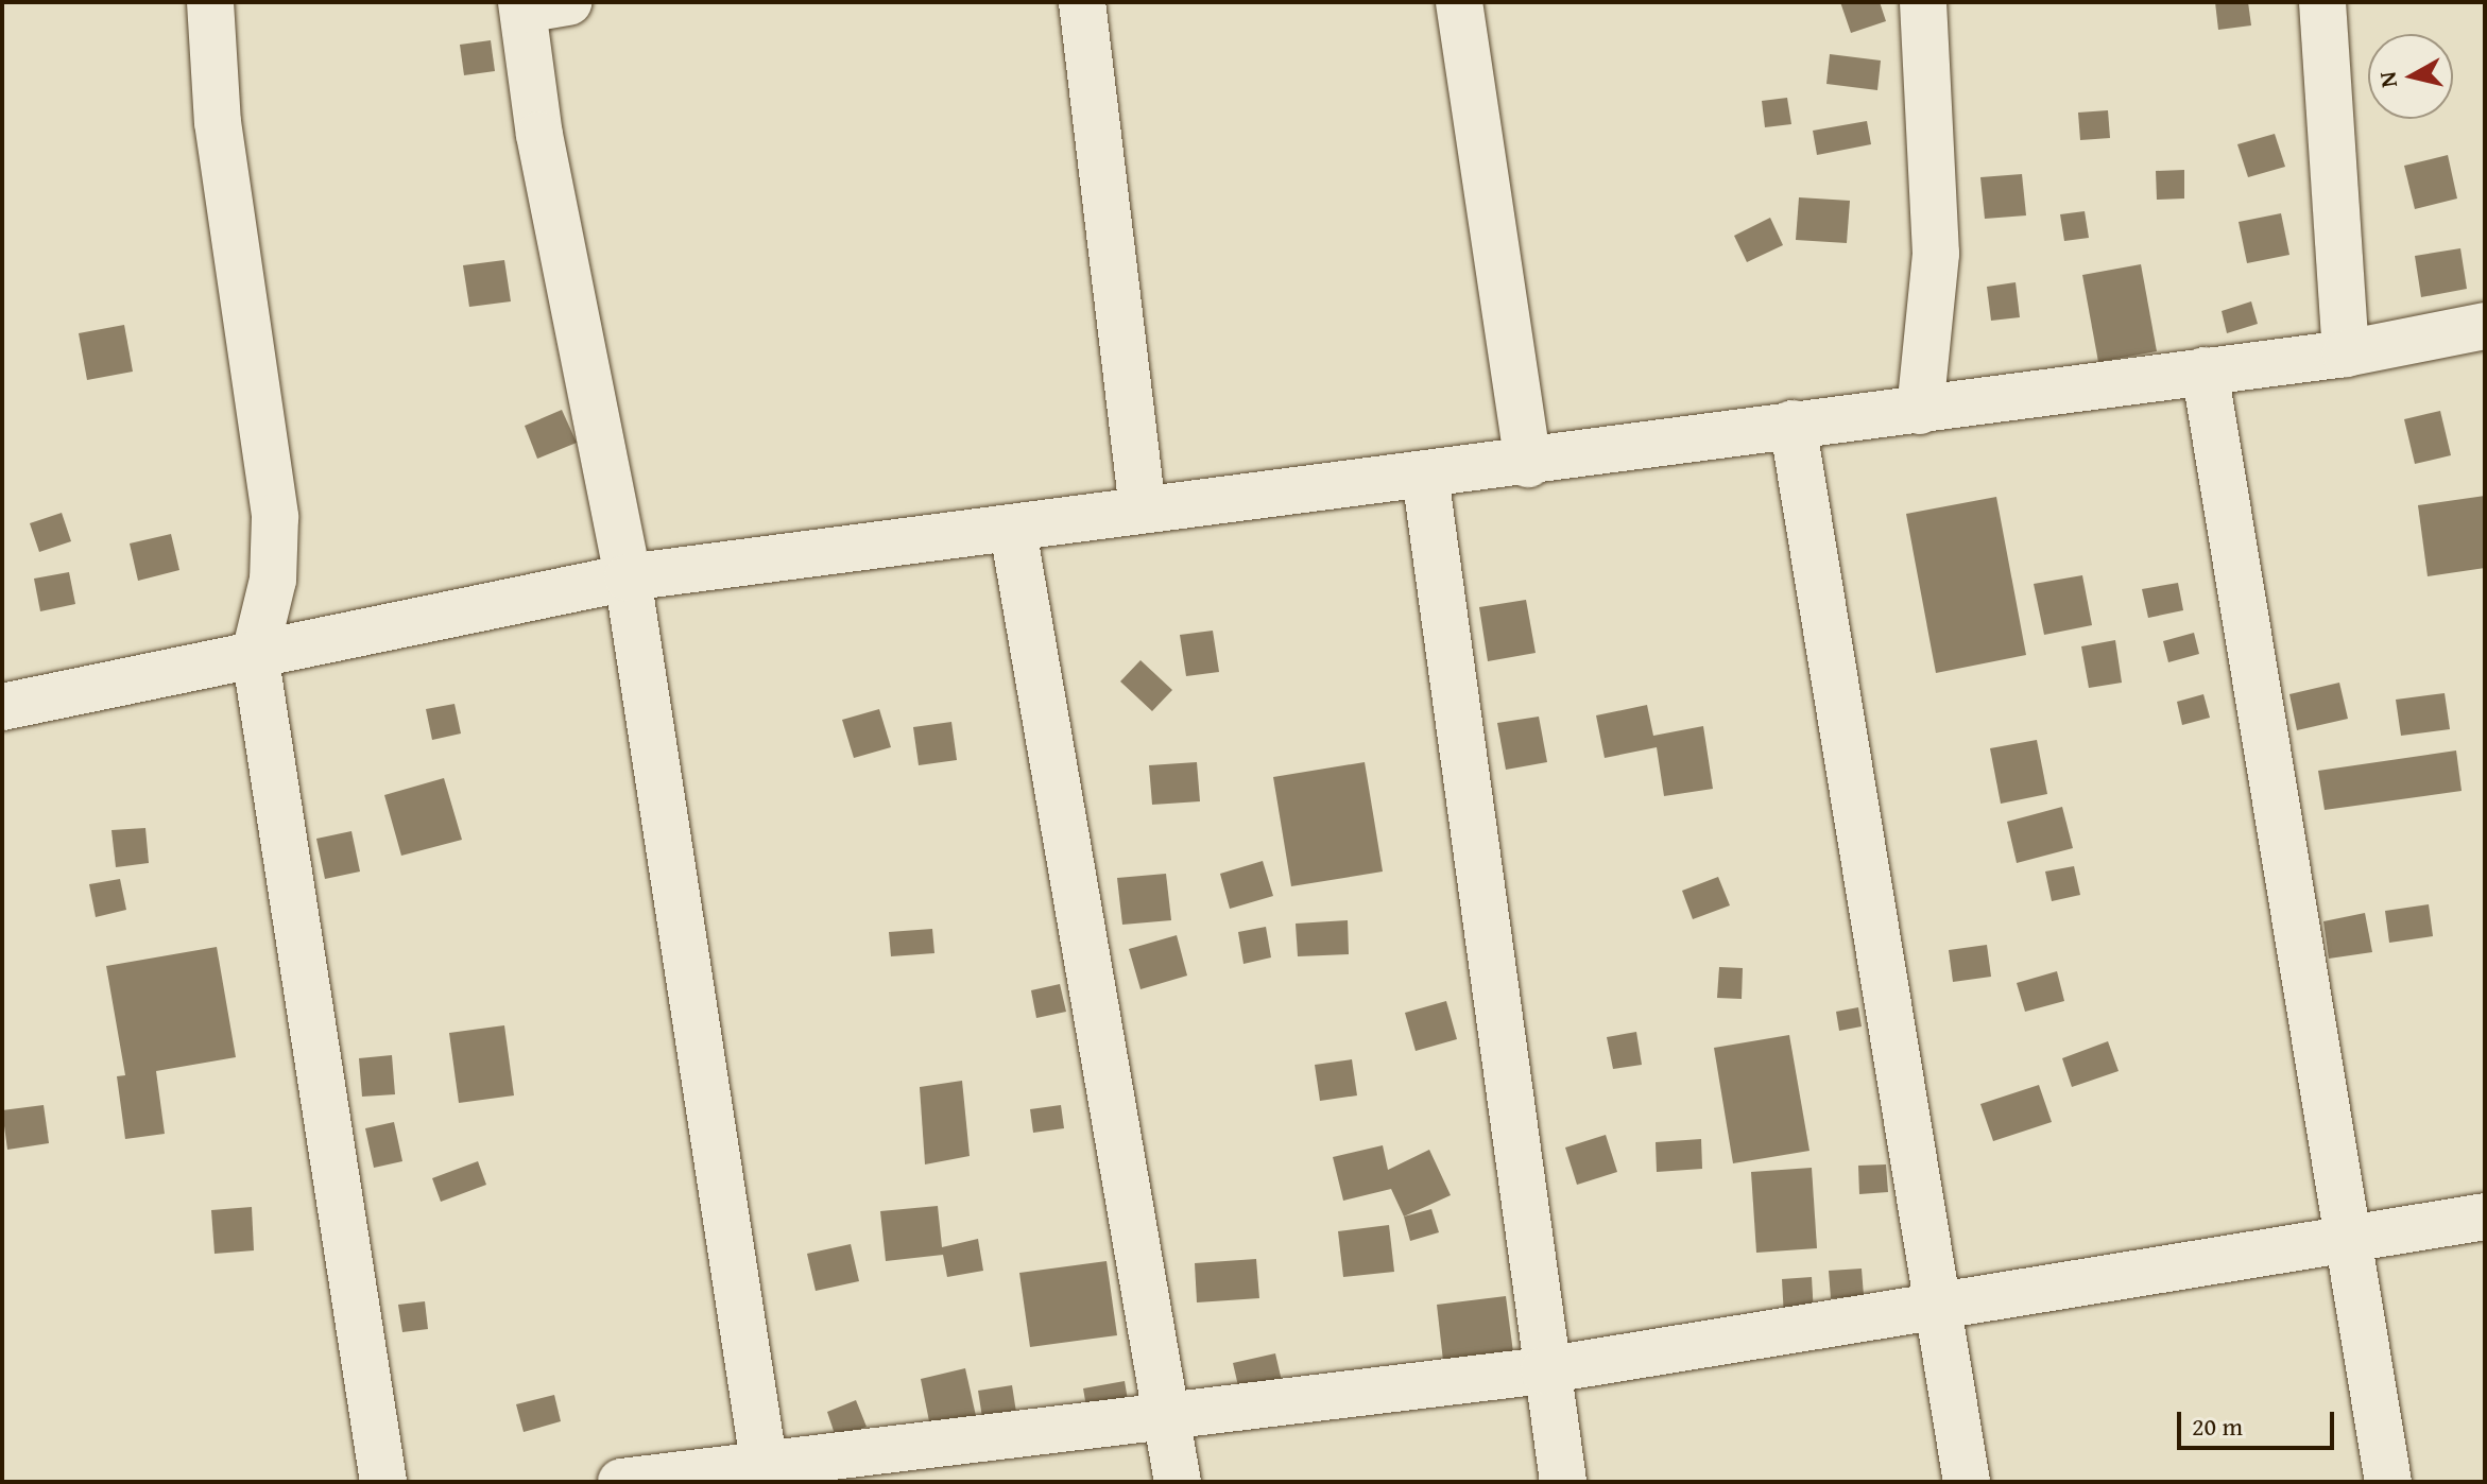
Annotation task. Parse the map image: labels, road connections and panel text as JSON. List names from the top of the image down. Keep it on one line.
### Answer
{"scale_bar":"20 m","north":"left"}
